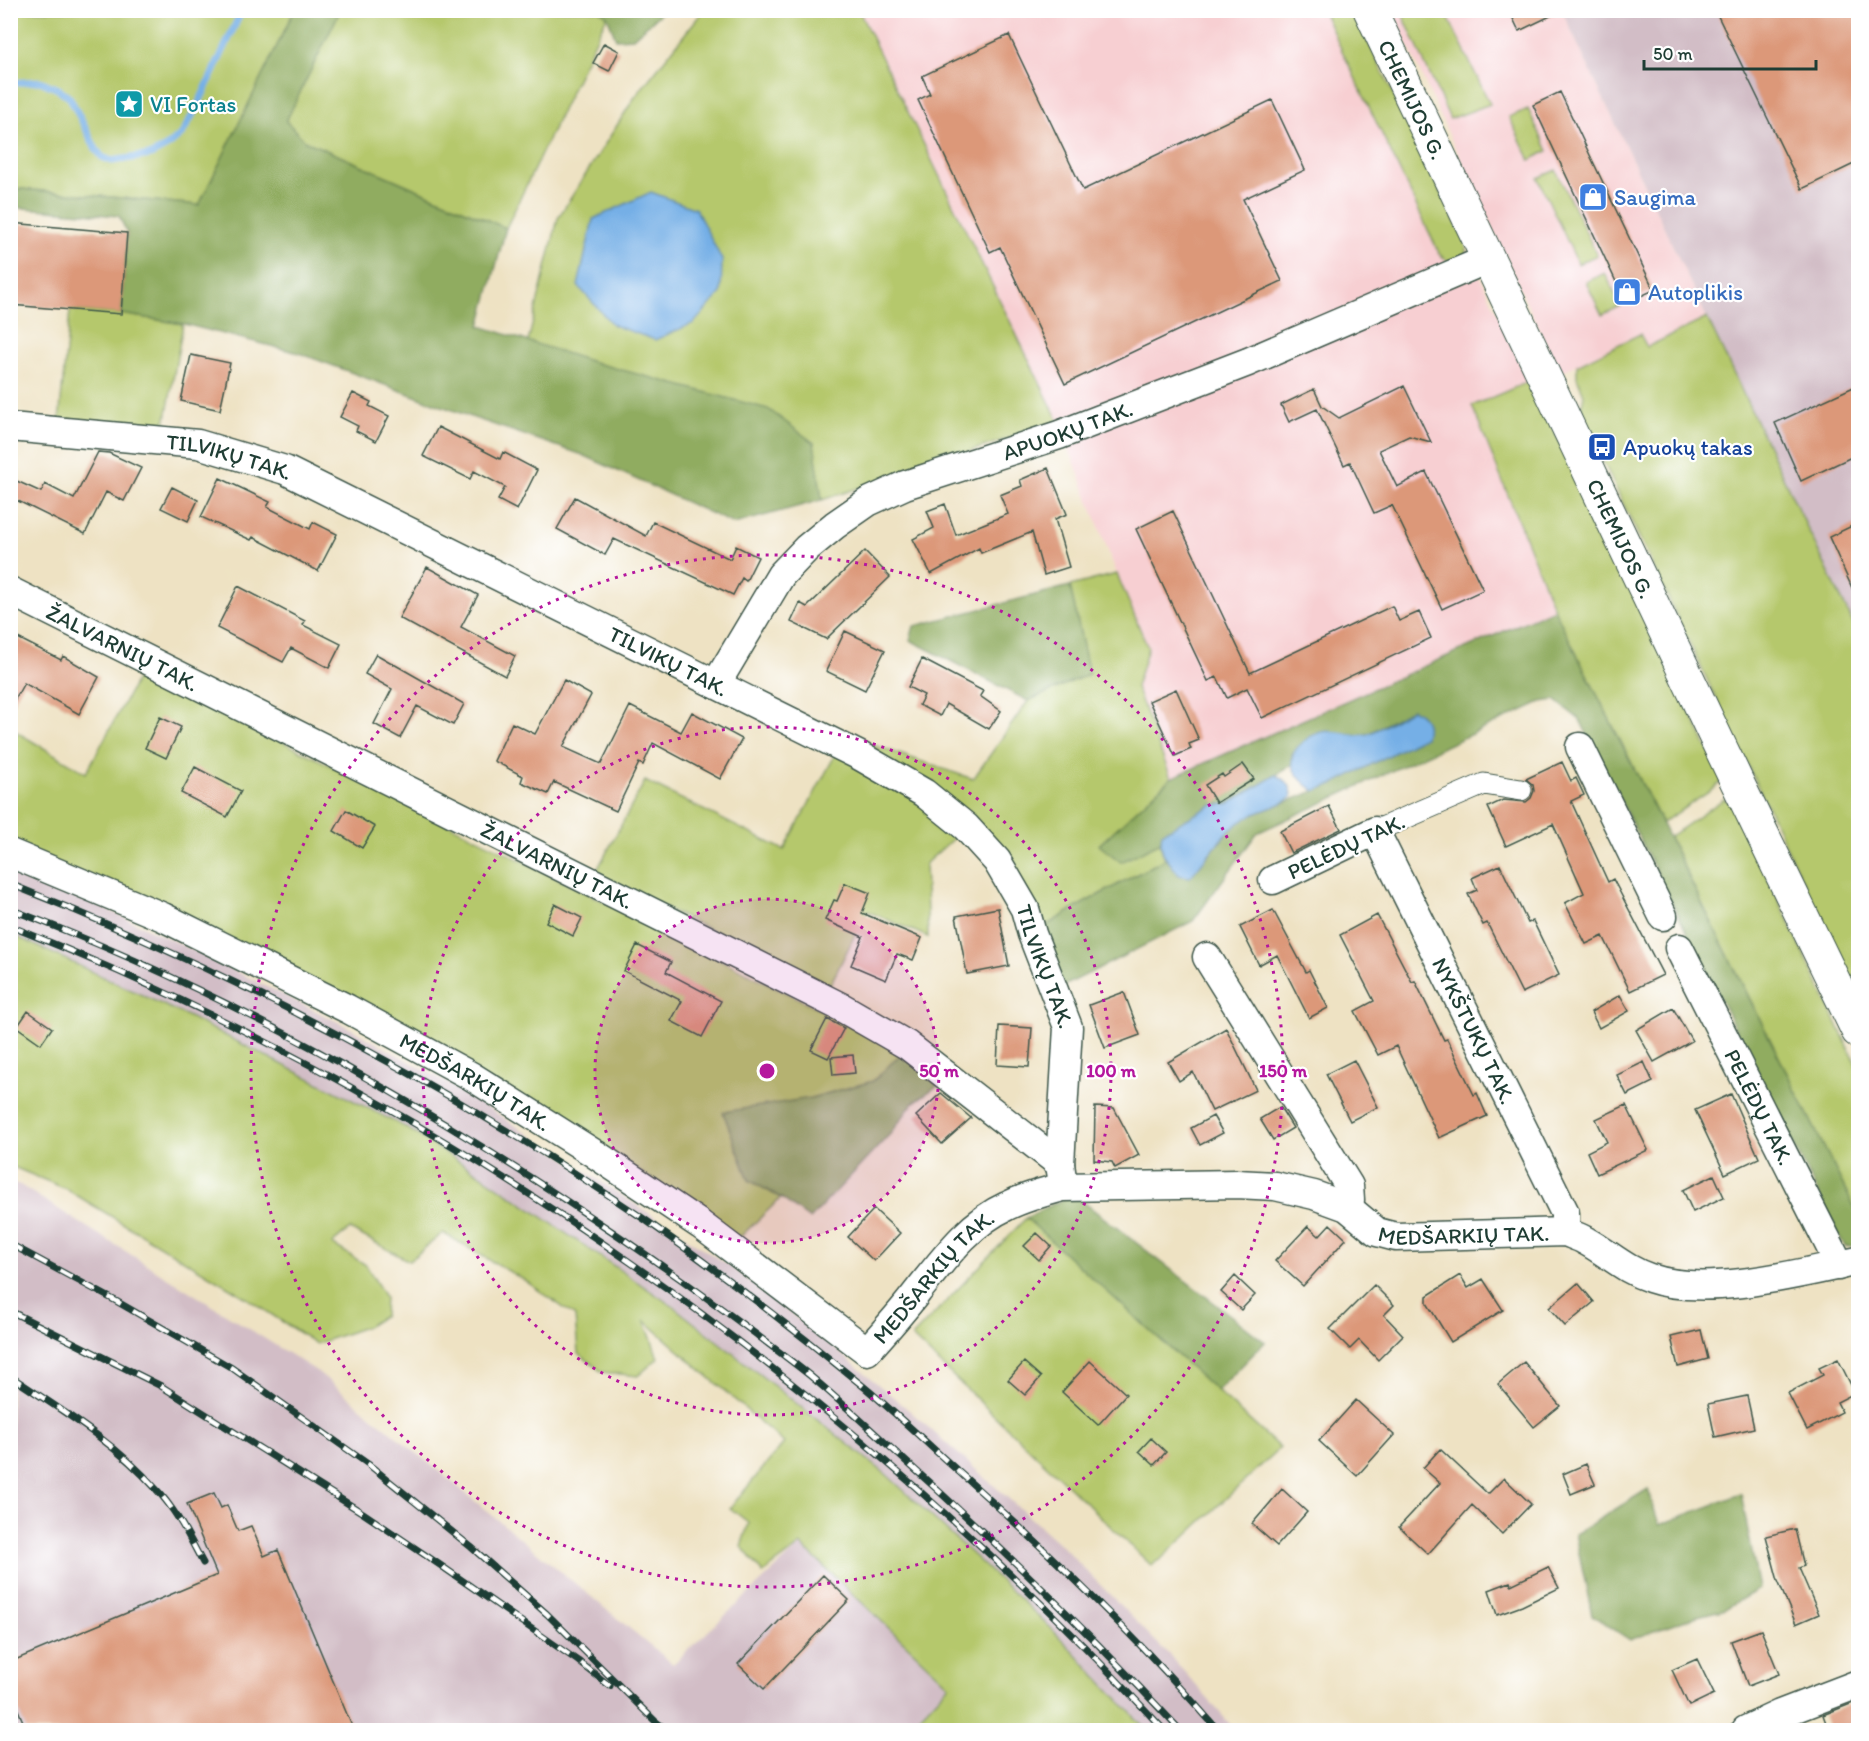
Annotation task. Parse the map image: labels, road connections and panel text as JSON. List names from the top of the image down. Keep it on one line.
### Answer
{"streets":{"main road":["CHEMIJOS G."],"street":["APUOKŲ TAK.","TILVIKŲ TAK.","ŽALVARNIŲ TAK.","PELĖDŲ TAK.","NYKŠTUKŲ TAK.","MEDŠARKIŲ TAK."]},"crossings":[["CHEMIJOS G.","APUOKŲ TAK."],["APUOKŲ TAK.","TILVIKŲ TAK."],["TILVIKŲ TAK.","ŽALVARNIŲ TAK."],["TILVIKŲ TAK.","MEDŠARKIŲ TAK."],["ŽALVARNIŲ TAK.","MEDŠARKIŲ TAK."],["PELĖDŲ TAK.","NYKŠTUKŲ TAK."],["PELĖDŲ TAK.","MEDŠARKIŲ TAK."],["NYKŠTUKŲ TAK.","MEDŠARKIŲ TAK."]],"places":{"place":["VI Fortas"],"shop":["Saugima","Autoplikis"],"bus stop":["Apuokų takas"]},"scale_bar":"50 m","rings":["50 m","100 m","150 m"]}
